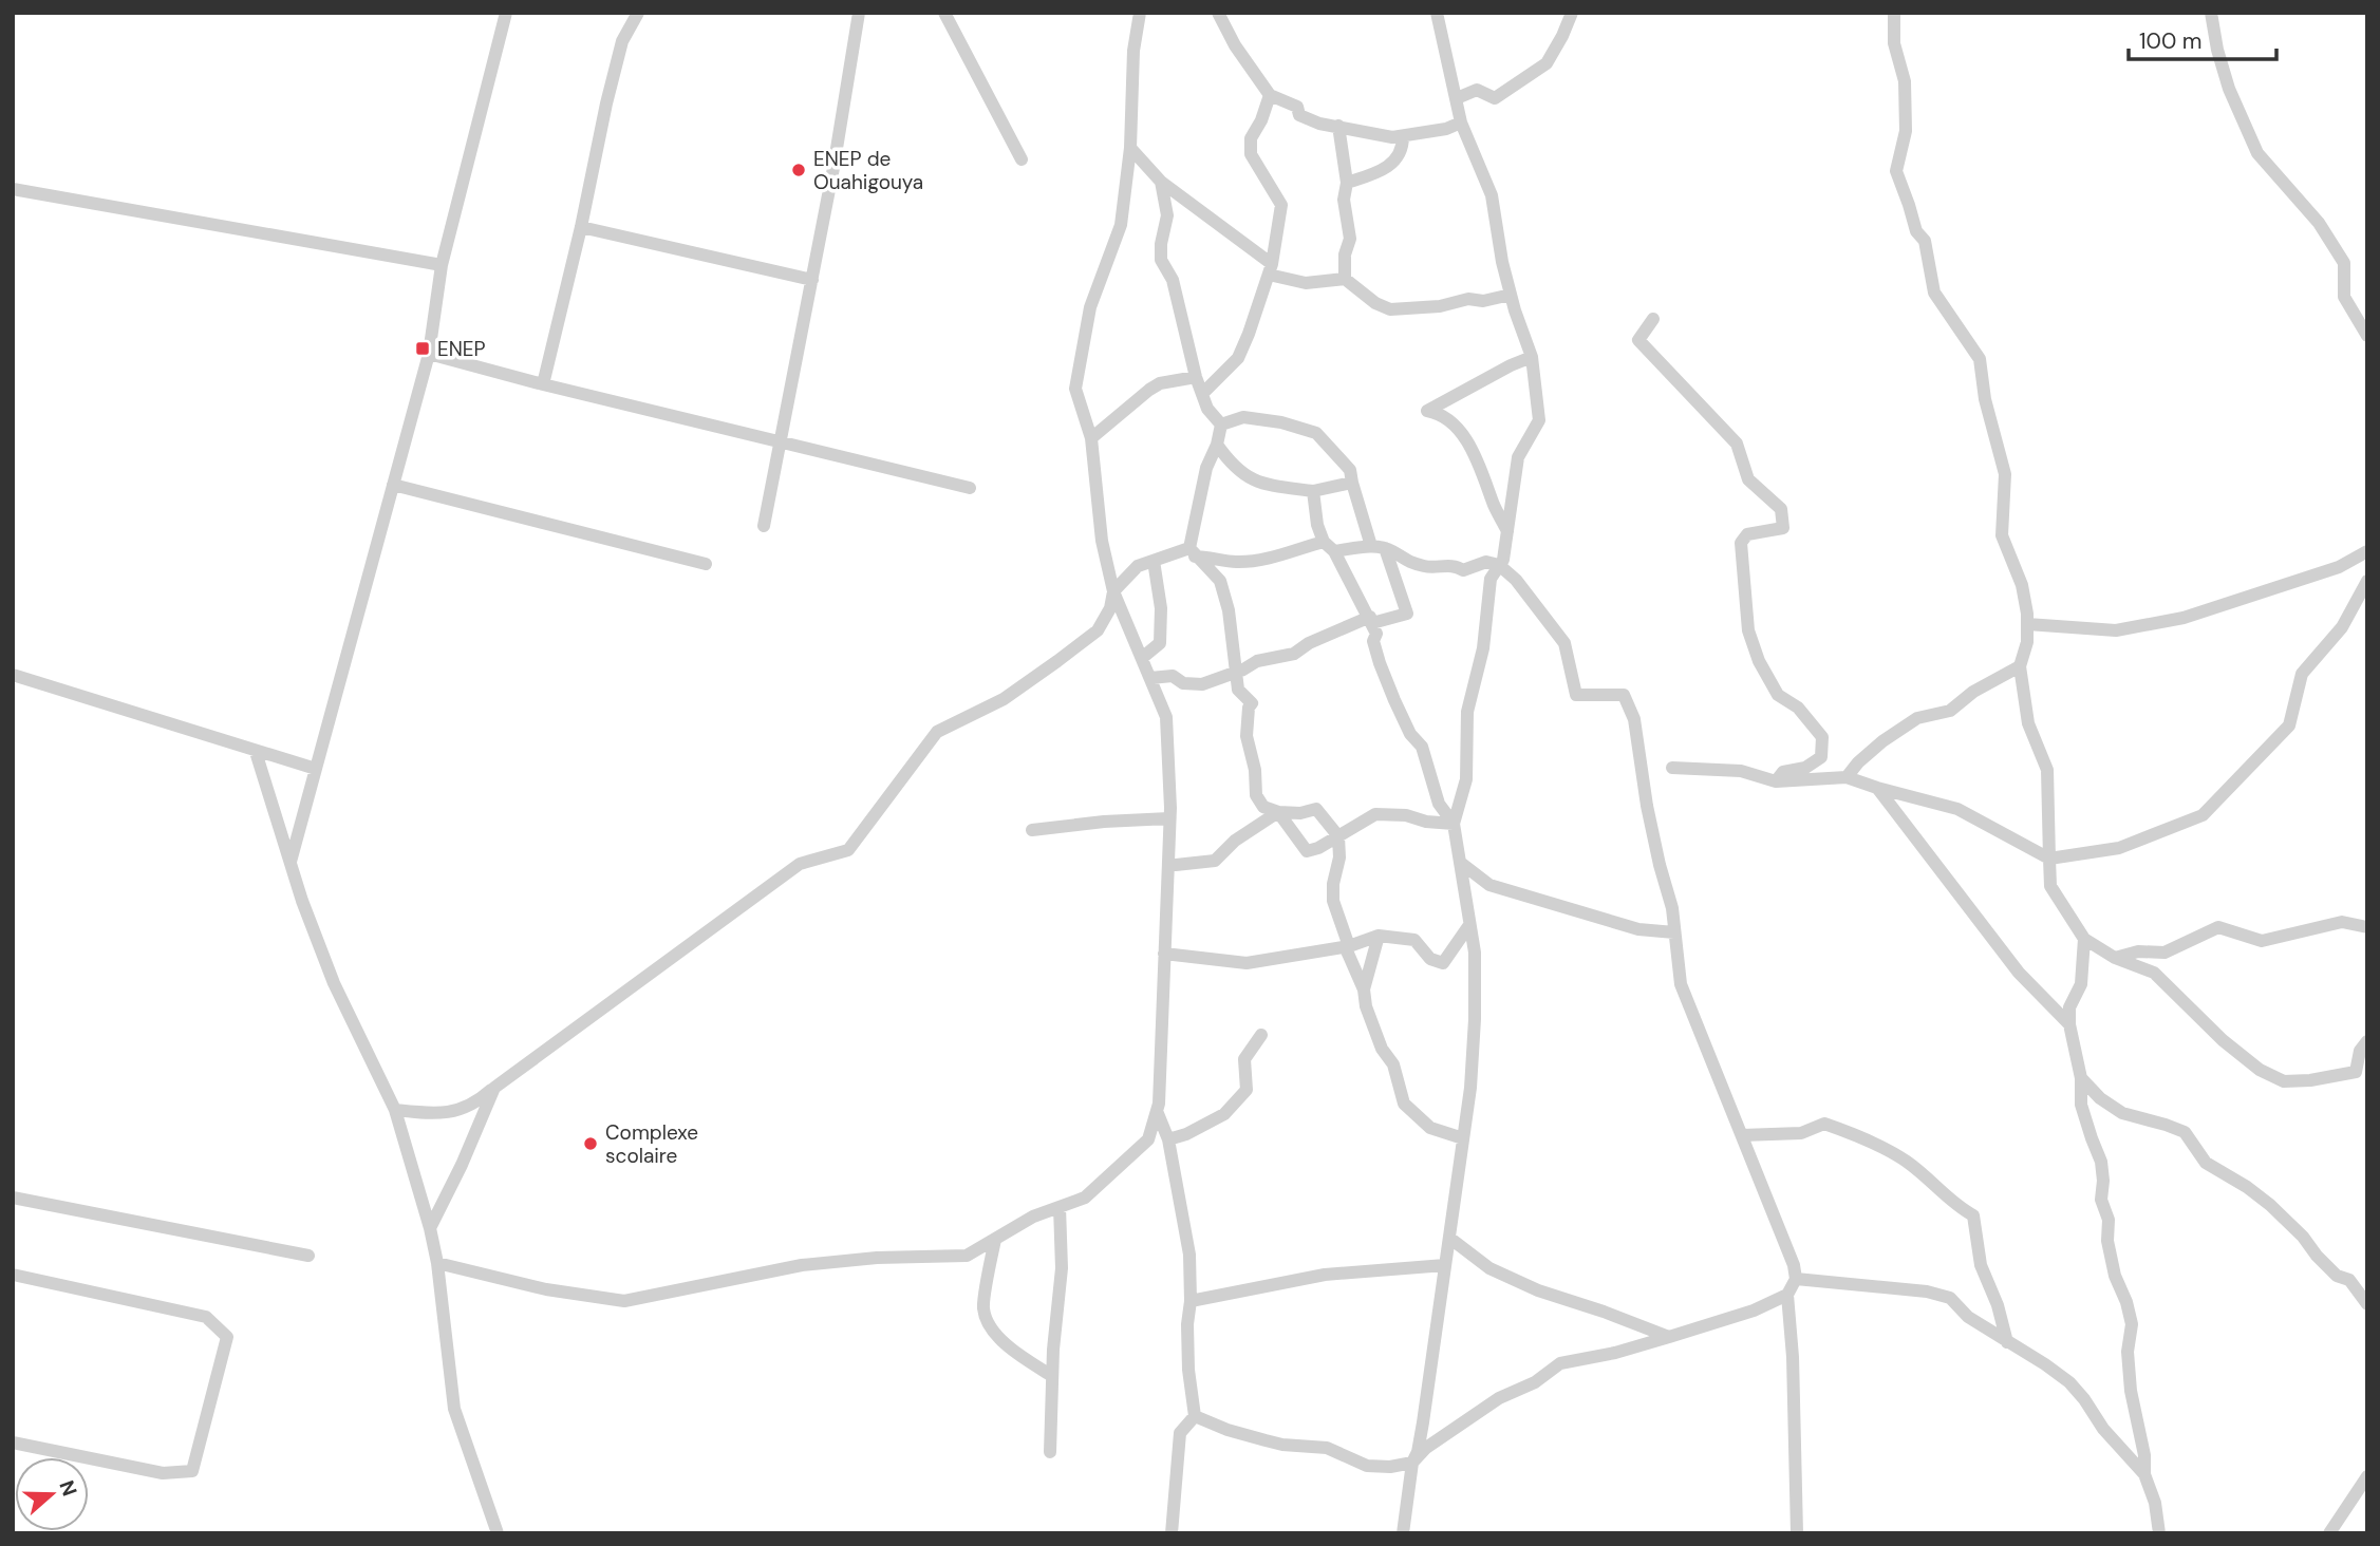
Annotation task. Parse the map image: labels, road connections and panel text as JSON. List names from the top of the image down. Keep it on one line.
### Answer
{"places":{"other":["ENEP de Ouahigouya","Complexe scolaire"],"transit":["ENEP"]},"scale_bar":"100 m","north":"right"}
